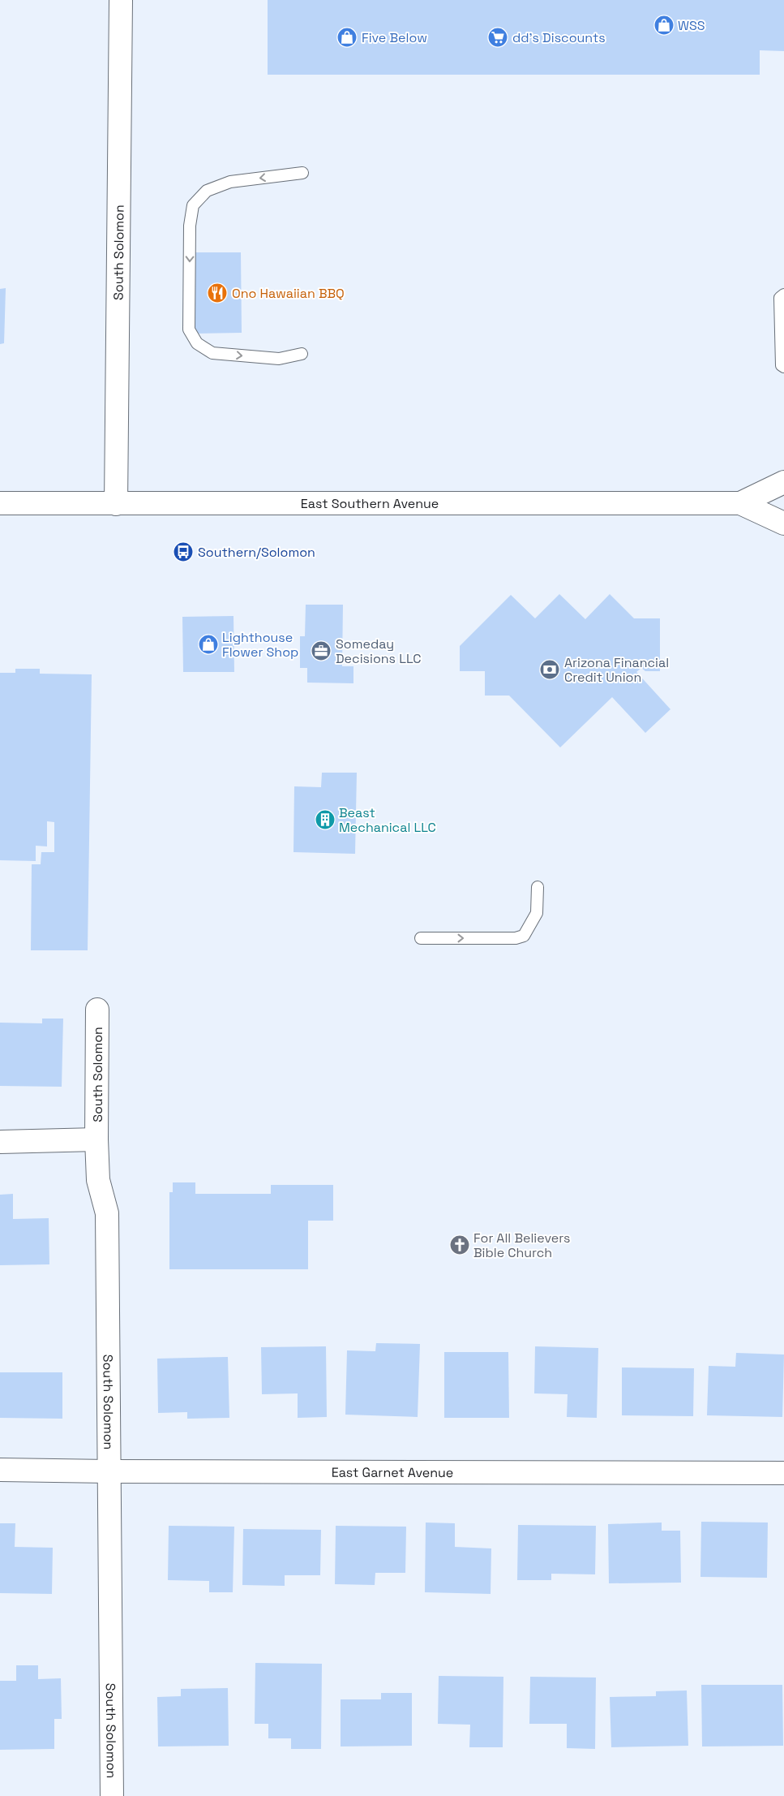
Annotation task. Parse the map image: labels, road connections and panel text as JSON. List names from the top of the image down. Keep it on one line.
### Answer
{"streets":{"street":["South Solomon","East Southern Avenue","East Garnet Avenue"]},"crossings":[["South Solomon","East Southern Avenue"],["South Solomon","East Garnet Avenue"]],"places":{"shop":["WSS","Five Below","Lighthouse Flower Shop"],"supermarket":["dd's Discounts"],"restaurant":["Ono Hawaiian BBQ"],"bus stop":["Southern/Solomon"],"office":["Someday Decisions LLC"],"bank":["Arizona Financial Credit Union"],"building":["Beast Mechanical LLC"],"church":["For All Believers Bible Church"]}}
